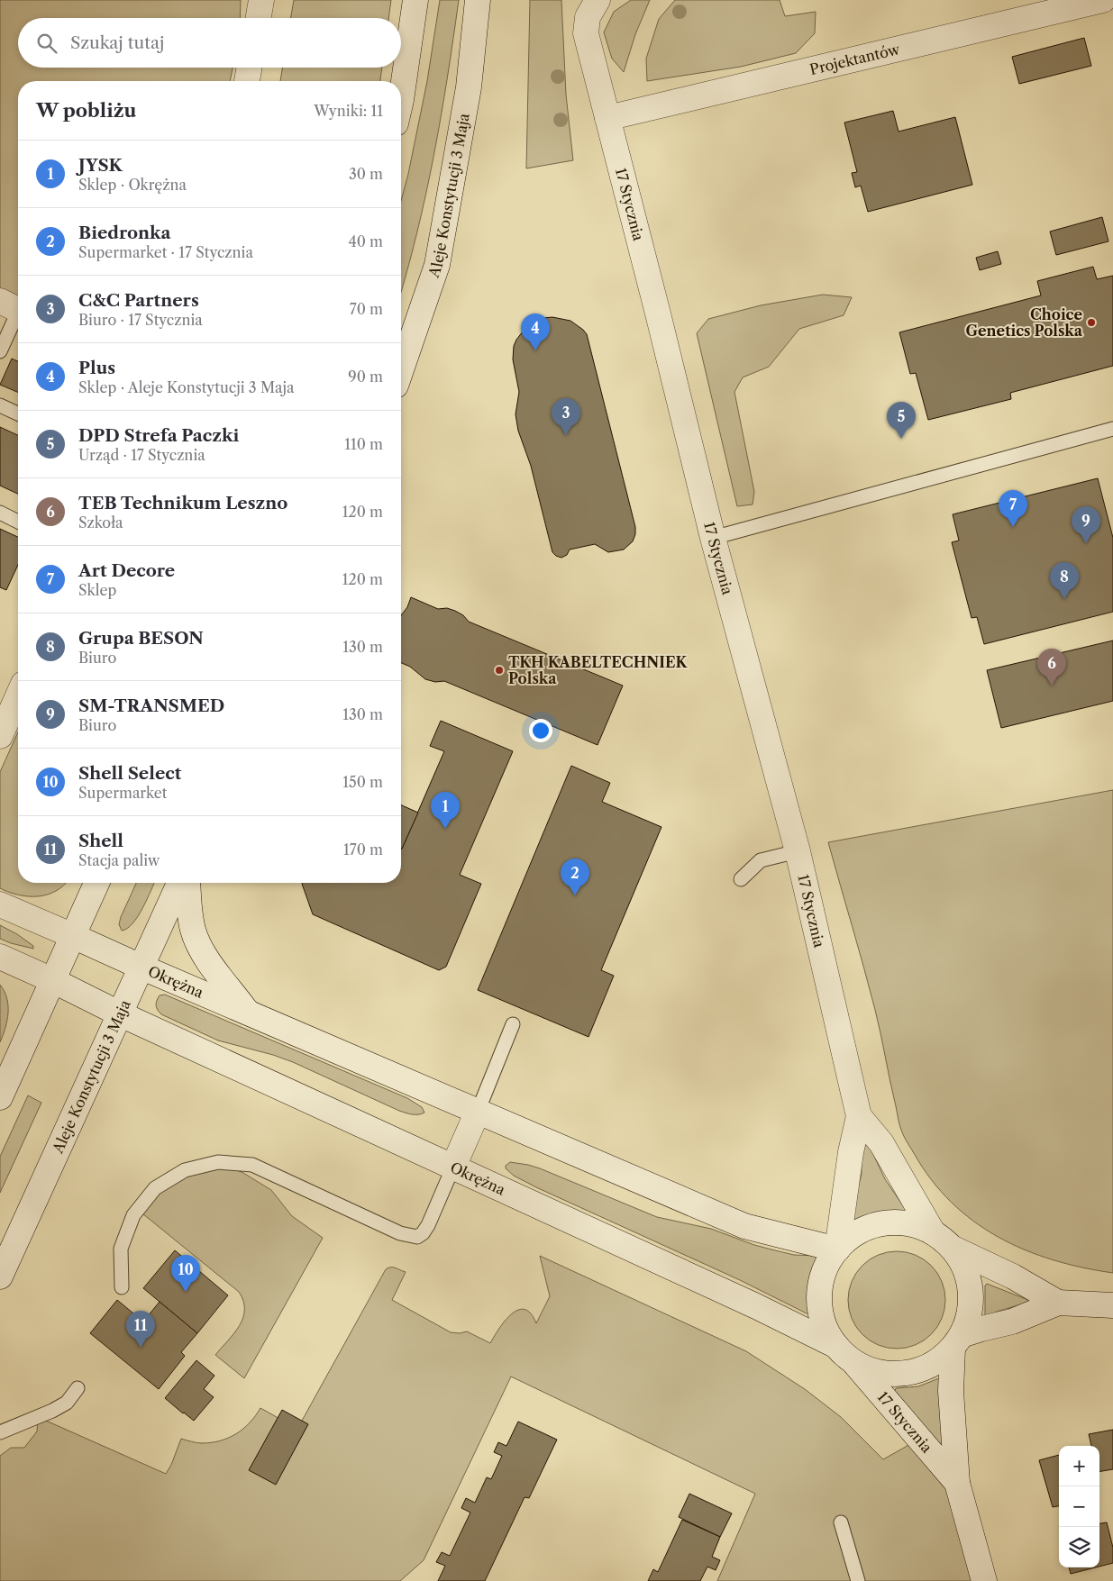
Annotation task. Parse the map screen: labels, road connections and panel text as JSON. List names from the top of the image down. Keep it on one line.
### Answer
{"streets":{"street":["Projektantów","Aleje Konstytucji 3 Maja","17 Stycznia","Okrężna"]},"crossings":[["Projektantów","17 Stycznia"],["Aleje Konstytucji 3 Maja","Okrężna"],["17 Stycznia","Okrężna"]],"places":["Choice Genetics Polska","TKH KABELTECHNIEK Polska"],"page":{"search":"Szukaj tutaj","heading":["W pobliżu","Wyniki: 11"],"list":[{"mark":"1","name":"JYSK","note":"Sklep · Okrężna","value":"30 m"},{"mark":"2","name":"Biedronka","note":"Supermarket · 17 Stycznia","value":"40 m"},{"mark":"3","name":"C&C Partners","note":"Biuro · 17 Stycznia","value":"70 m"},{"mark":"4","name":"Plus","note":"Sklep · Aleje Konstytucji 3 Maja","value":"90 m"},{"mark":"5","name":"DPD Strefa Paczki","note":"Urząd · 17 Stycznia","value":"110 m"},{"mark":"6","name":"TEB Technikum Leszno","note":"Szkoła","value":"120 m"},{"mark":"7","name":"Art Decore","note":"Sklep","value":"120 m"},{"mark":"8","name":"Grupa BESON","note":"Biuro","value":"130 m"},{"mark":"9","name":"SM-TRANSMED","note":"Biuro","value":"130 m"},{"mark":"10","name":"Shell Select","note":"Supermarket","value":"150 m"},{"mark":"11","name":"Shell","note":"Stacja paliw","value":"170 m"}],"pins":["4","3","5","7","9","8","6","1","2","10","11"],"map_buttons":["+","−"]}}
